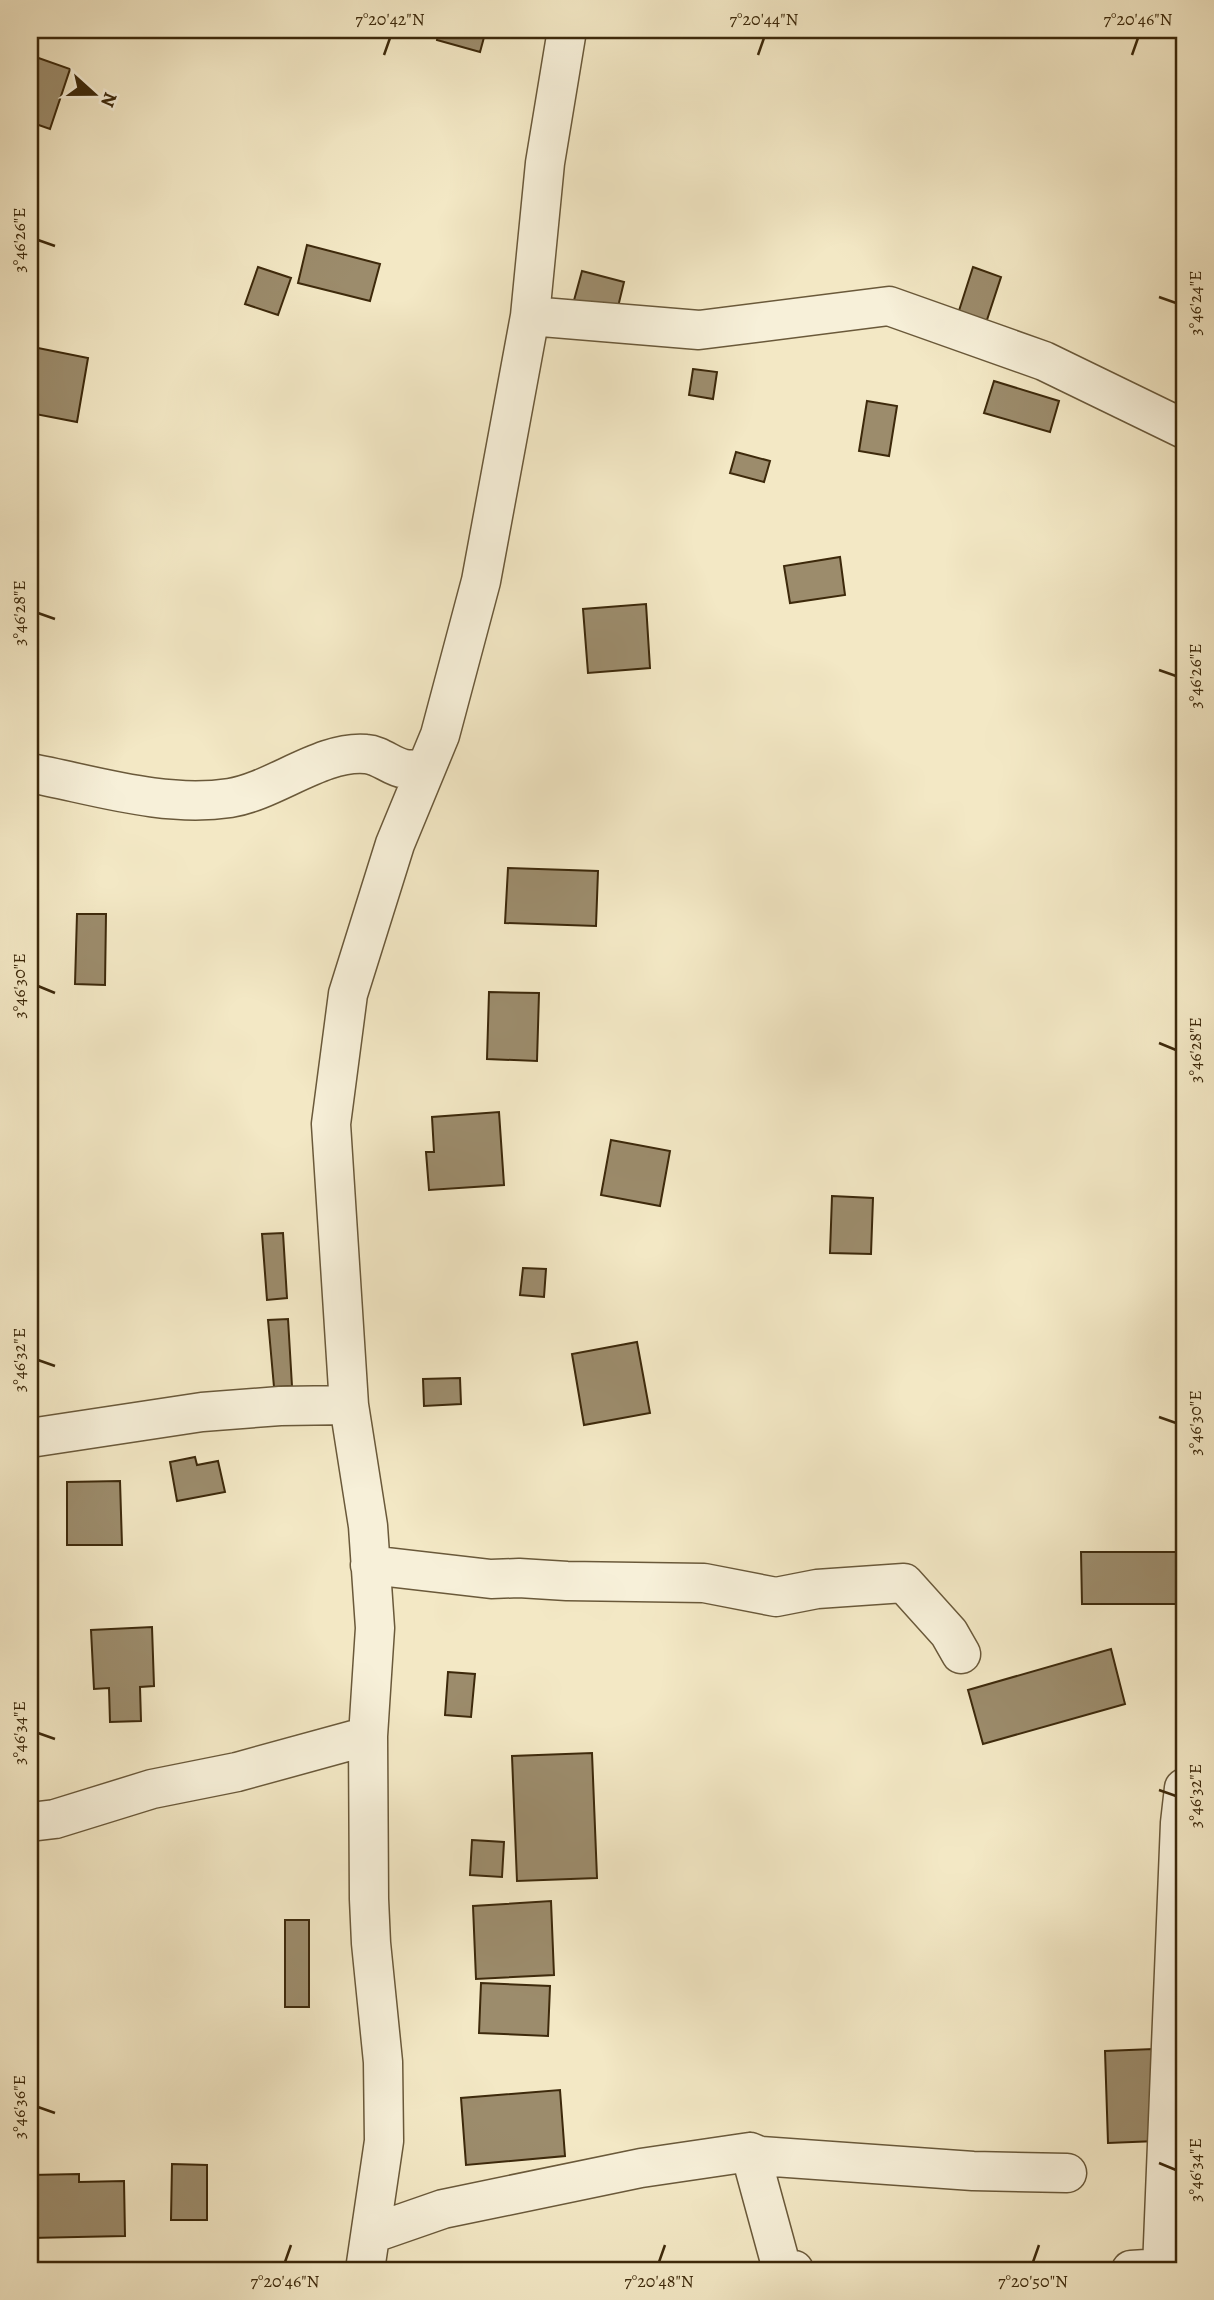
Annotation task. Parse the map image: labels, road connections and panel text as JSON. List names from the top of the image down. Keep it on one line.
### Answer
{"north":"right","coordinates":["7°20'42\"N","7°20'44\"N","7°20'46\"N","3°46'26\"E","3°46'24\"E","3°46'28\"E","3°46'30\"E","3°46'32\"E","3°46'34\"E","3°46'36\"E","7°20'48\"N","7°20'50\"N"]}
